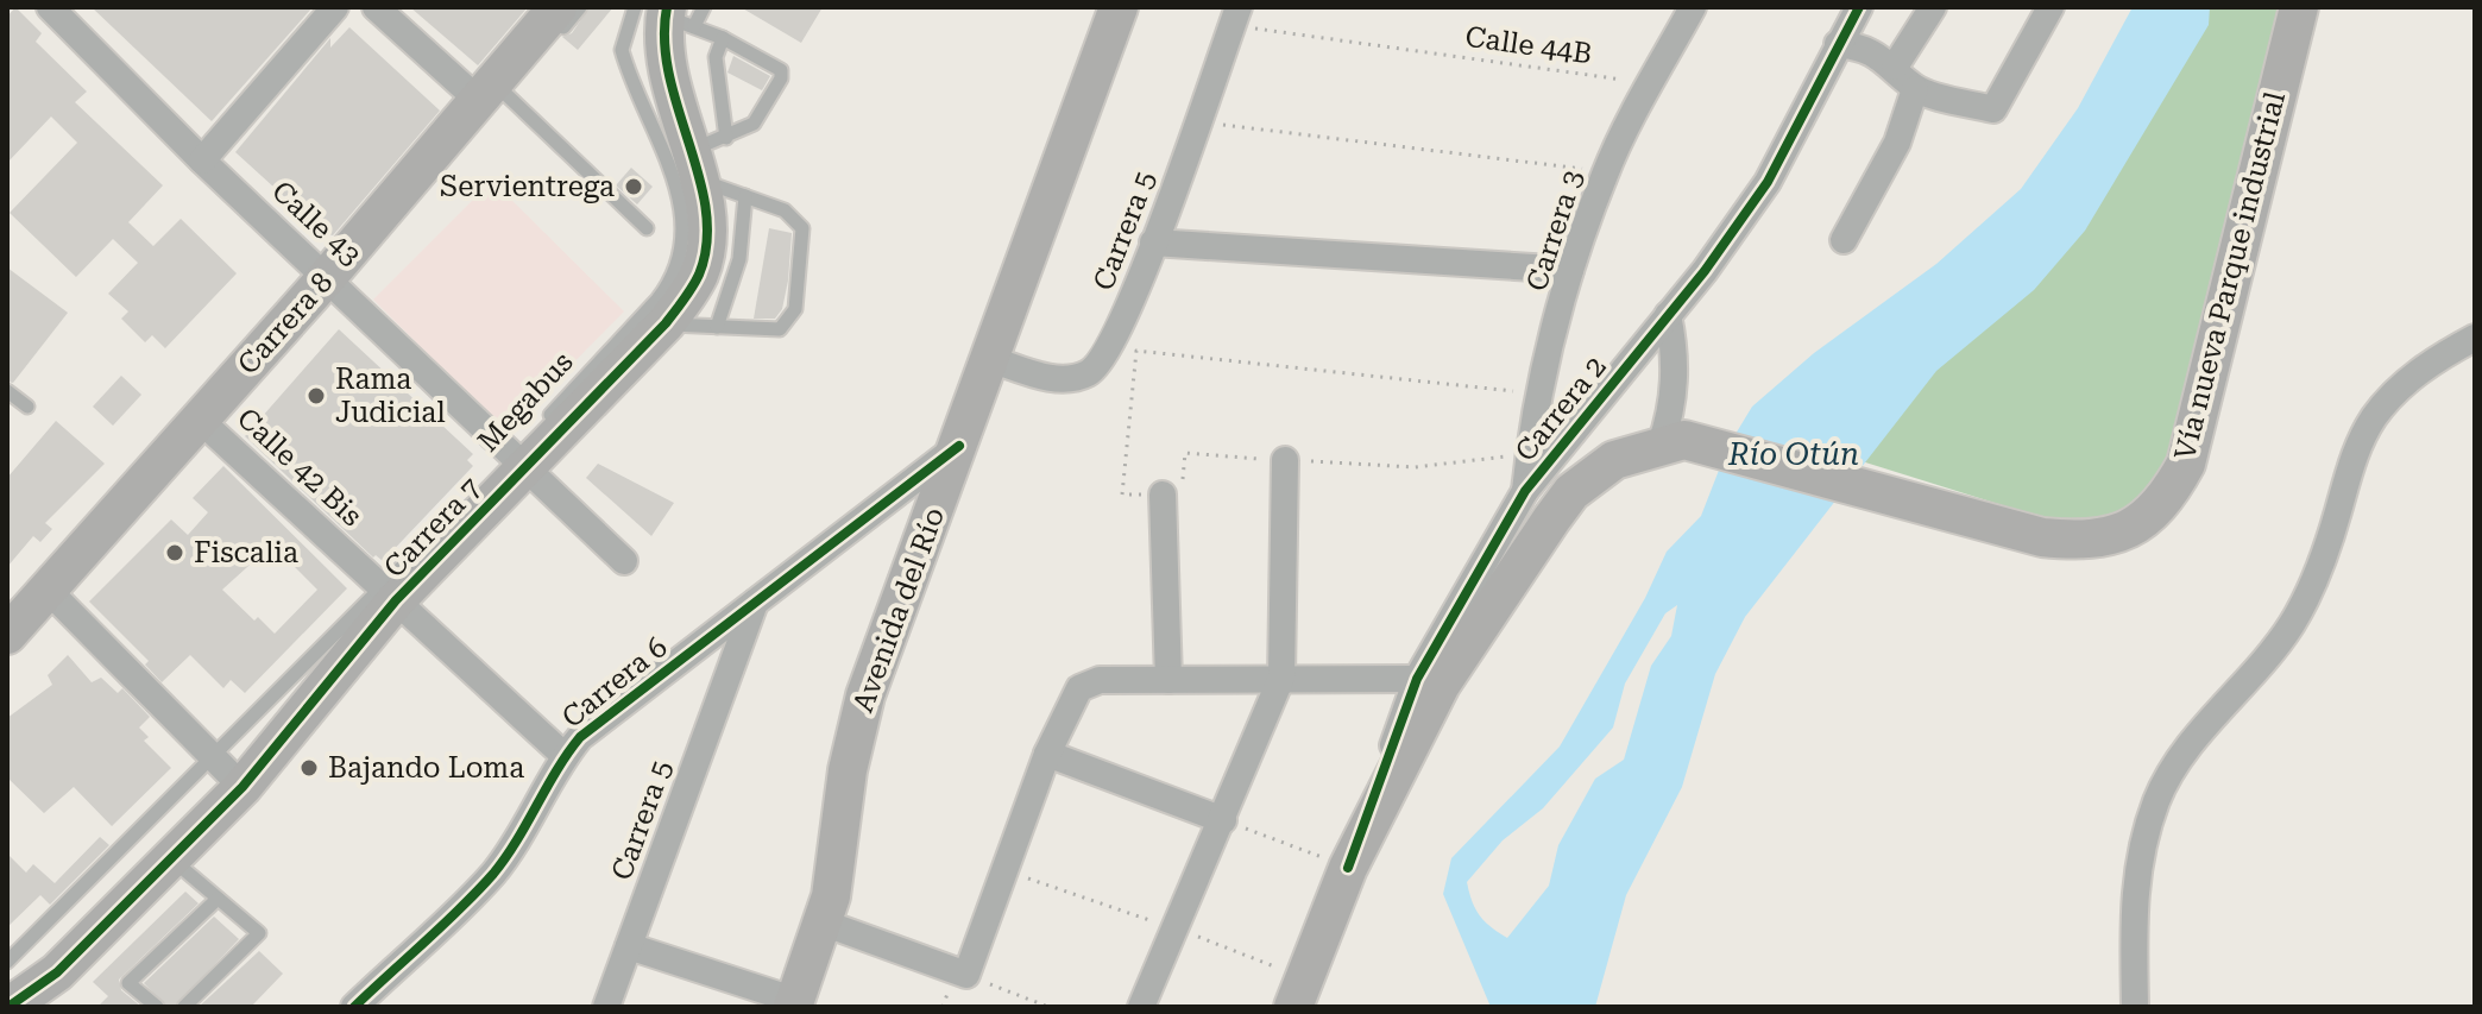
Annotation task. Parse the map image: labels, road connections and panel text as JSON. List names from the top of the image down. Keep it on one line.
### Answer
{"streets":{"main road":["Vía nueva Parque industrial","Carrera 8","Carrera 2","Carrera 7","Avenida del Río"],"street":["Calle 43","Carrera 5","Carrera 3","Calle 42 Bis","Carrera 6"],"lane":["Megabus"],"path":["Calle 44B"]},"crossings":[["Calle 44B","Carrera 5"],["Calle 44B","Carrera 3"],["Calle 43","Carrera 8"],["Calle 43","Carrera 7"],["Carrera 5","Avenida del Río"],["Carrera 5","Carrera 6"],["Carrera 3","Carrera 2"],["Carrera 8","Calle 42 Bis"],["Megabus","Carrera 7"],["Calle 42 Bis","Carrera 7"],["Calle 42 Bis","Carrera 6"],["Avenida del Río","Carrera 6"]],"water":["Río Otún"],"places":["Servientrega","Rama Judicial","Fiscalia","Bajando Loma"]}
